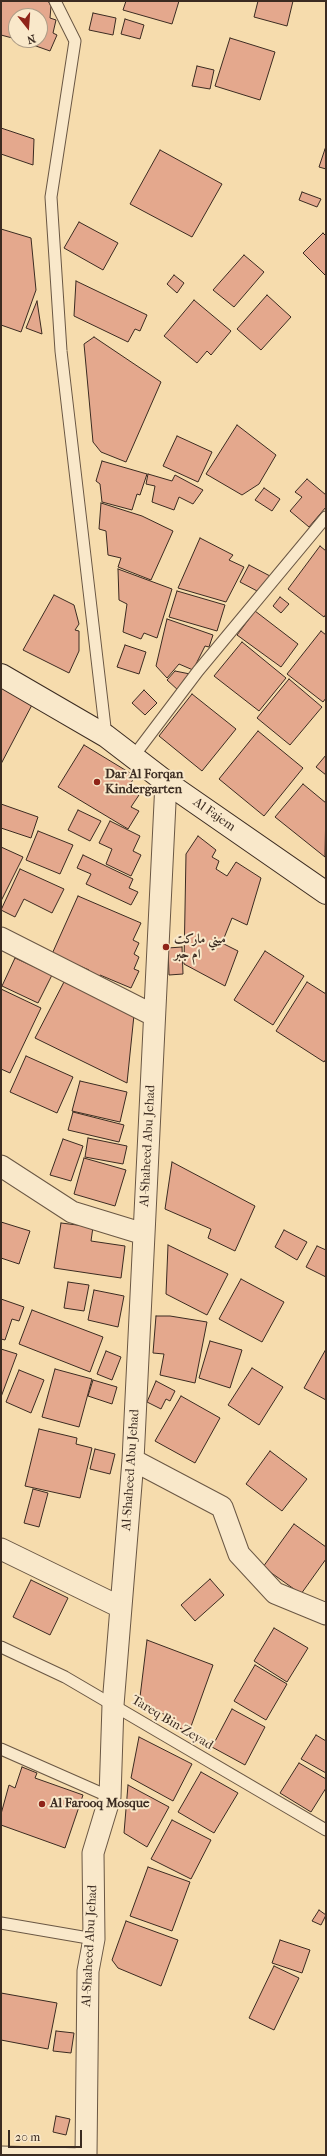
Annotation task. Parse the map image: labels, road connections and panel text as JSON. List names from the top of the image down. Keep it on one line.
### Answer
{"streets":{"main road":["Al Fajem"],"street":["Al-Shaheed Abu Jehad"],"lane":["Tareq Bin Zeyad"]},"crossings":[["Al Fajem","Al-Shaheed Abu Jehad"],["Al-Shaheed Abu Jehad","Tareq Bin Zeyad"]],"places":["Dar Al Forqan Kindergarten","ميني ماركت ام جبر","Al Farooq Mosque"],"scale_bar":"20 m","north":"bottom"}
